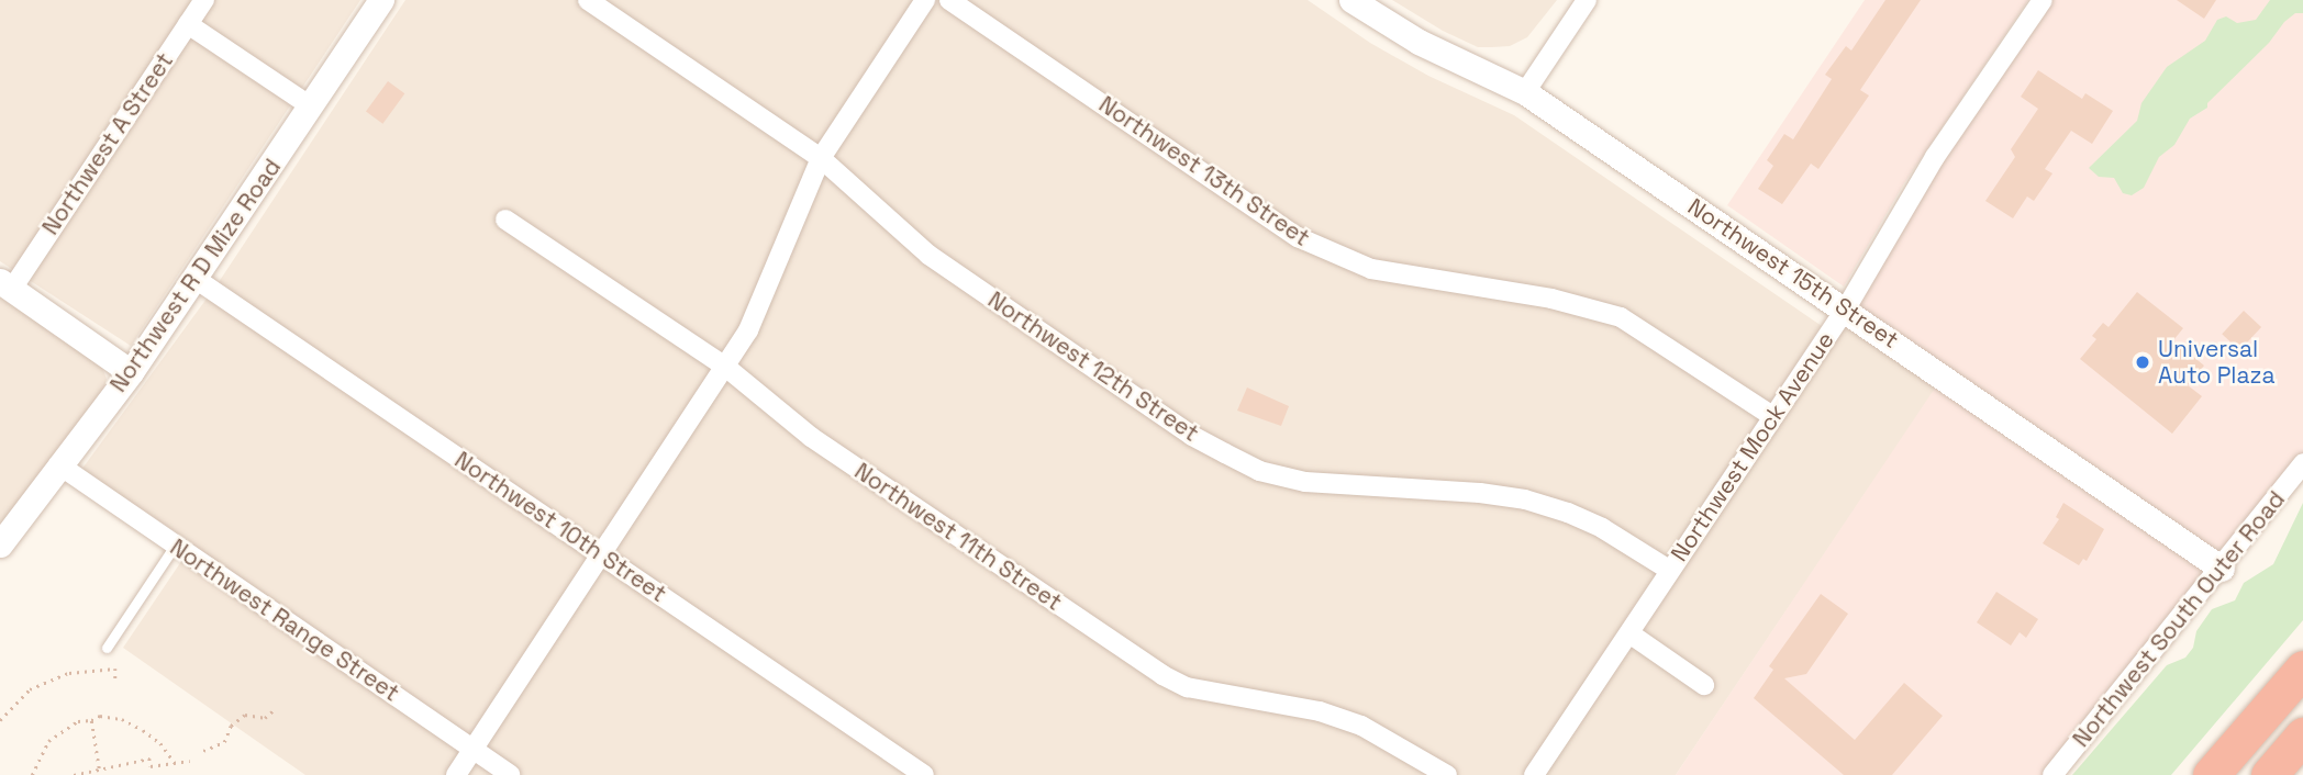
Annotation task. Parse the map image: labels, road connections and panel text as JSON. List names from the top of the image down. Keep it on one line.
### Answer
{"streets":{"street":["Northwest A Street","Northwest 13th Street","Northwest 15th Street","Northwest R D Mize Road","Northwest 12th Street","Northwest Mock Avenue","Northwest 10th Street","Northwest 11th Street","Northwest South Outer Road","Northwest Range Street"]},"crossings":[["Northwest 13th Street","Northwest Mock Avenue"],["Northwest 15th Street","Northwest Mock Avenue"],["Northwest 15th Street","Northwest South Outer Road"],["Northwest R D Mize Road","Northwest 10th Street"],["Northwest R D Mize Road","Northwest Range Street"],["Northwest 12th Street","Northwest Mock Avenue"]],"places":["Universal Auto Plaza"]}
